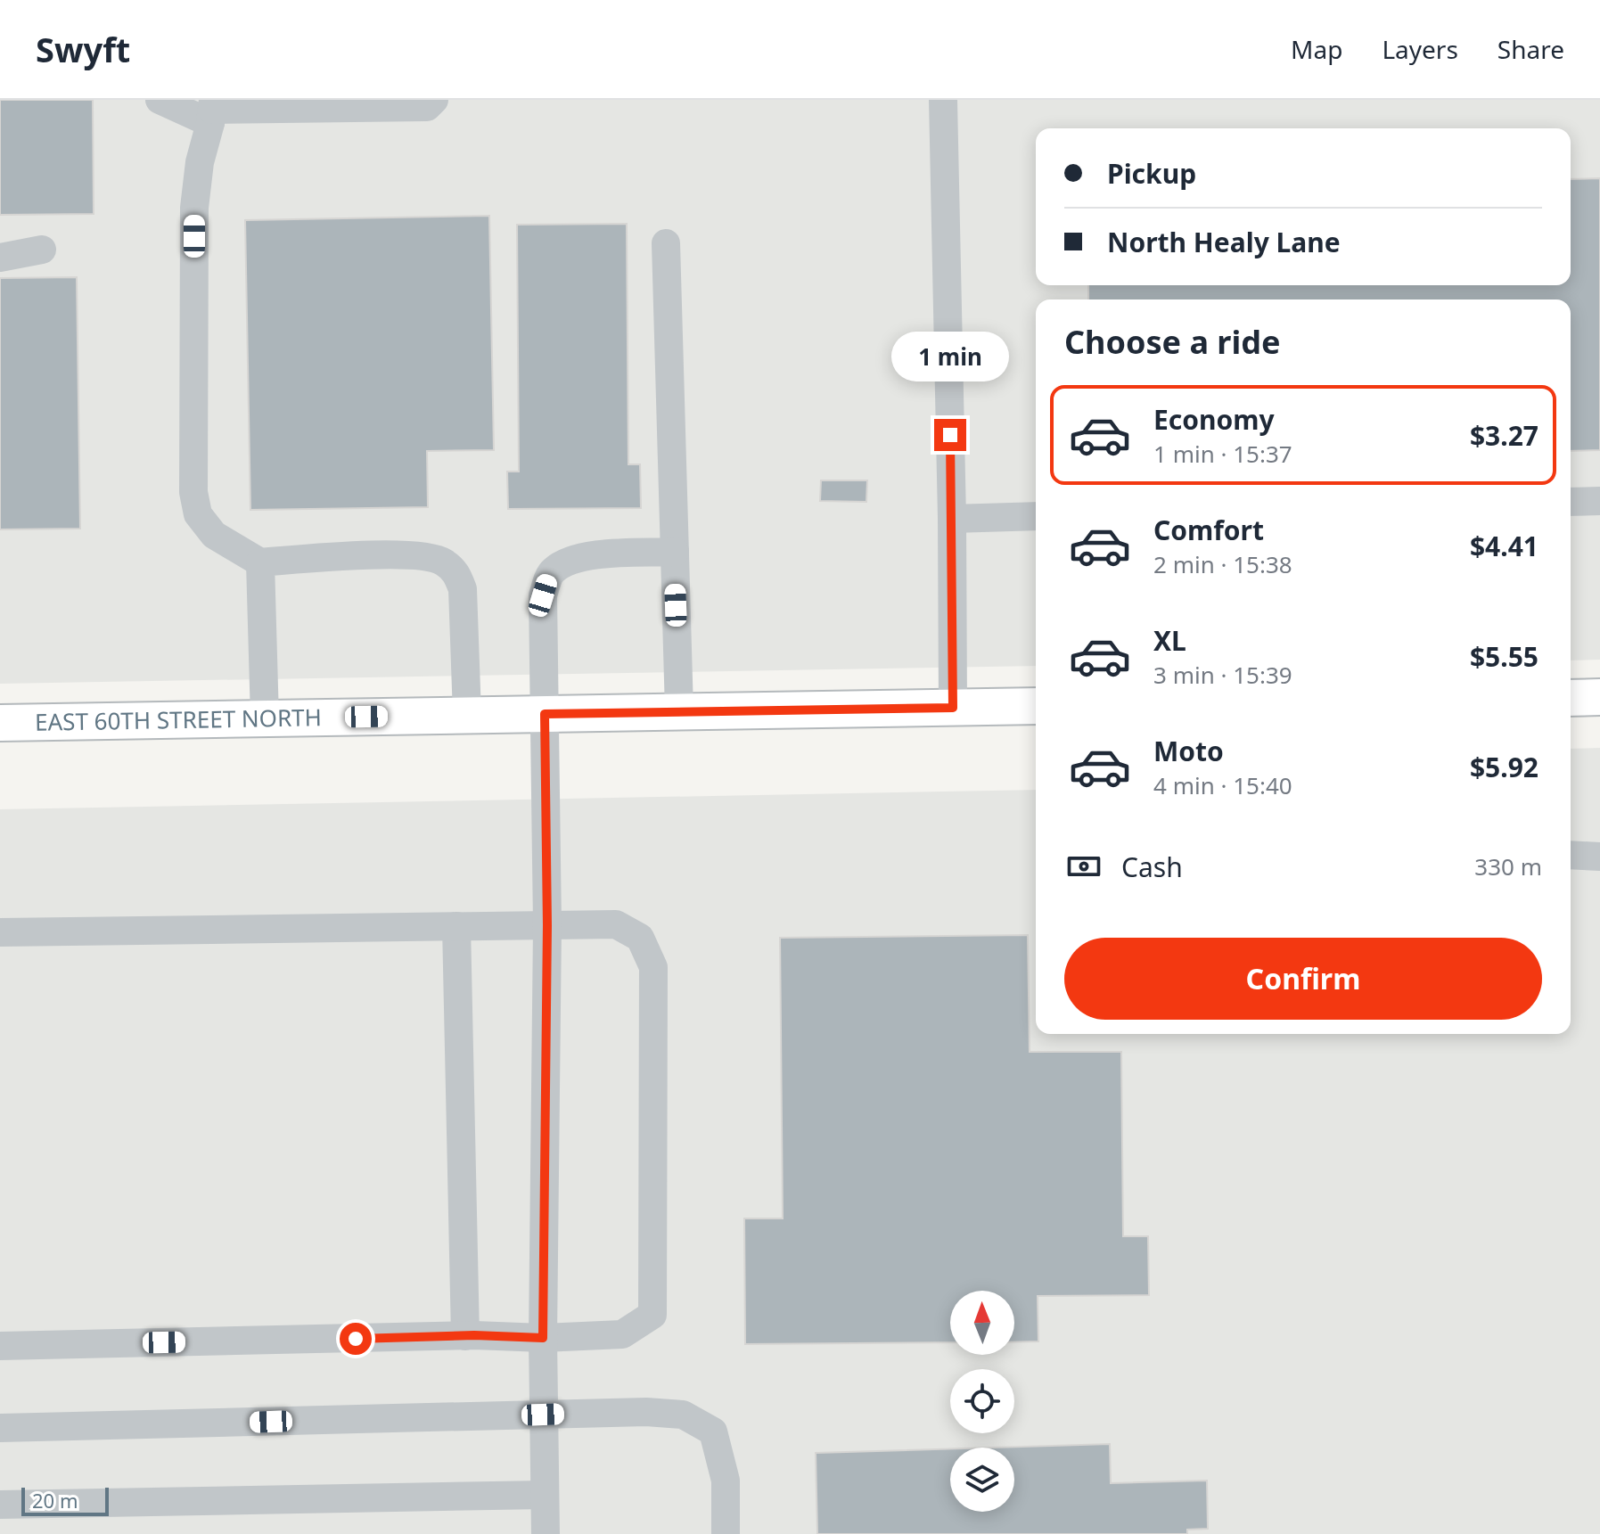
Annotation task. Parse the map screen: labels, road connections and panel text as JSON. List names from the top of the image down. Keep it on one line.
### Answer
{"streets":{"main road":["EAST 60TH STREET NORTH"]},"scale_bar":"20 m","north":"top","page":{"header":"Swyft","nav":["Map","Layers","Share"],"banner":["Pickup","North Healy Lane"],"heading":"Choose a ride","bubble":"1 min","list":[{"name":"Economy","note":"1 min · 15:37","value":"$3.27"},{"name":"Comfort","note":"2 min · 15:38","value":"$4.41"},{"name":"XL","note":"3 min · 15:39","value":"$5.55"},{"name":"Moto","note":"4 min · 15:40","value":"$5.92"}],"pay":["Cash","330 m"],"buttons":"Confirm","scale":"20 m"}}
